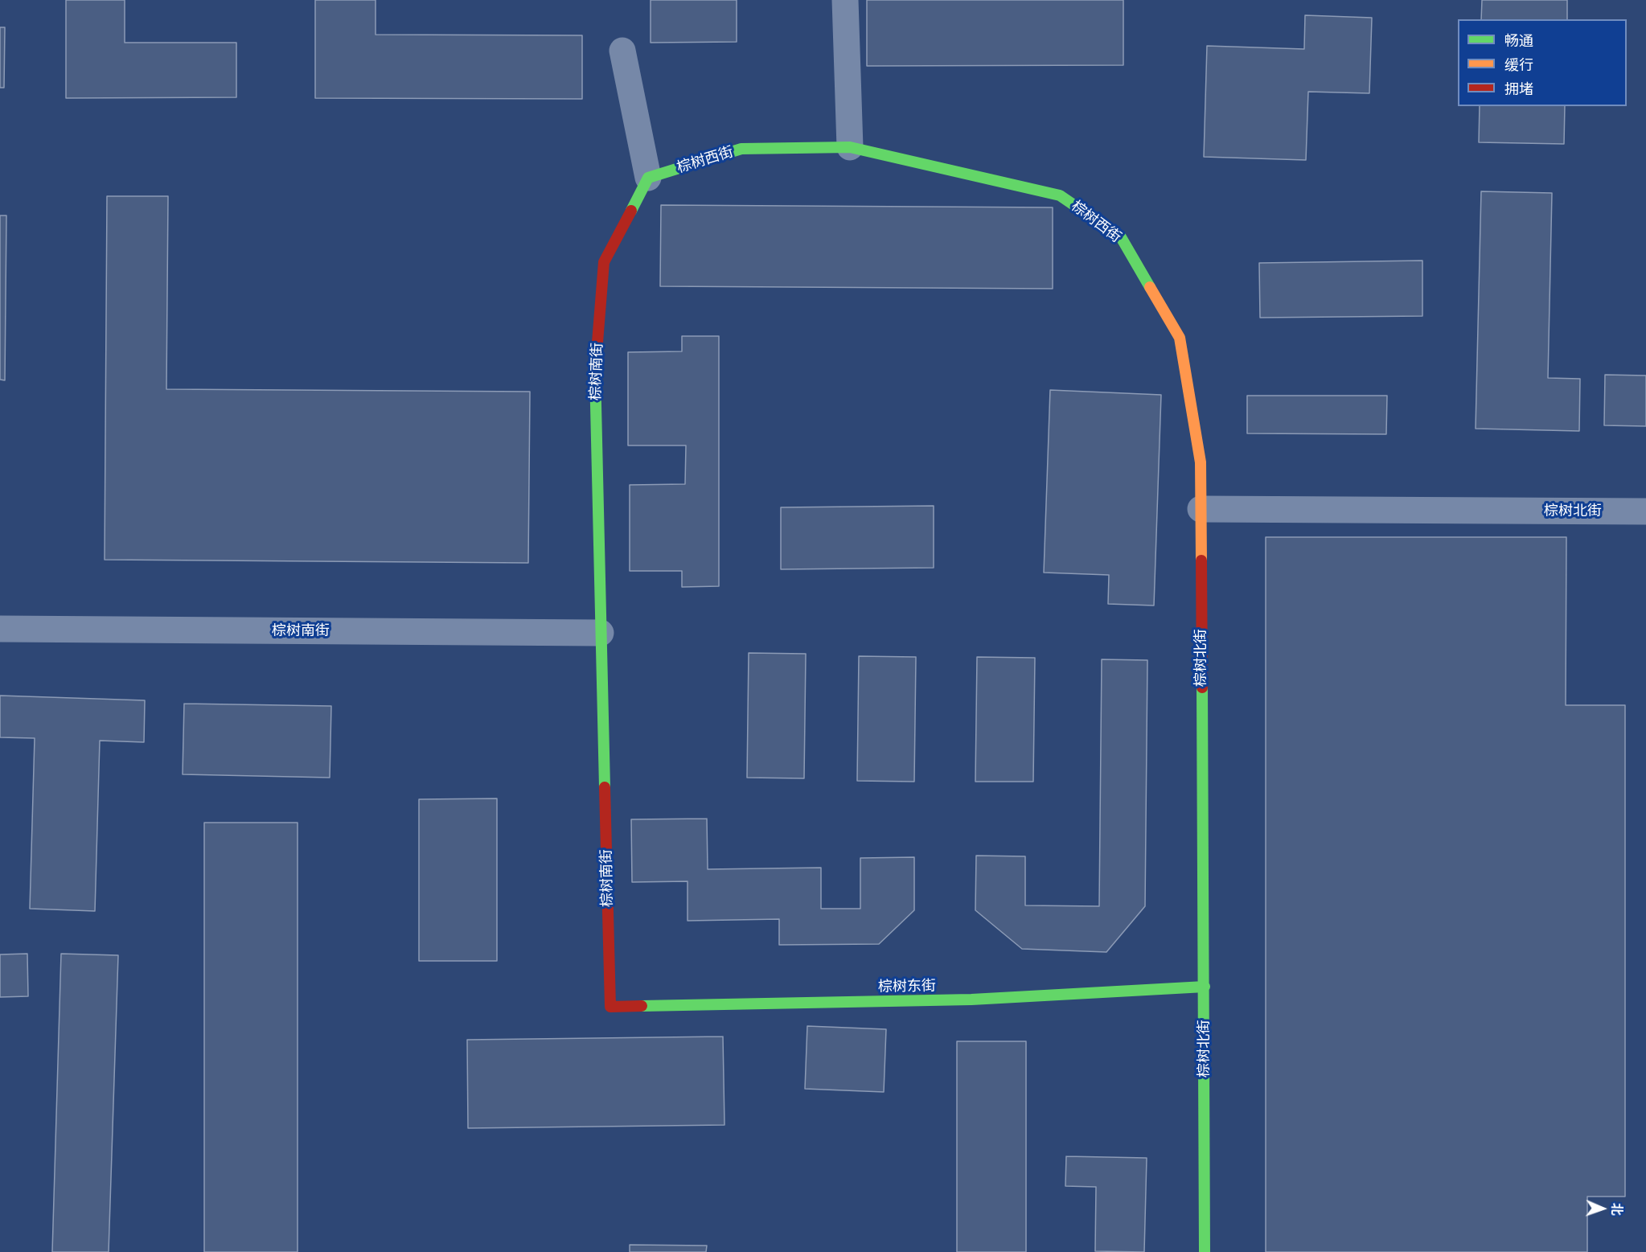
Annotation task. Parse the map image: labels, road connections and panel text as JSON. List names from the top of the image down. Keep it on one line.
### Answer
{"streets":{"street":["棕树西街","棕树南街","棕树北街","棕树东街"]},"crossings":[["棕树西街","棕树南街"],["棕树西街","棕树北街"],["棕树南街","棕树东街"],["棕树北街","棕树东街"]],"legend":["畅通","缓行","拥堵"],"north":"right"}
